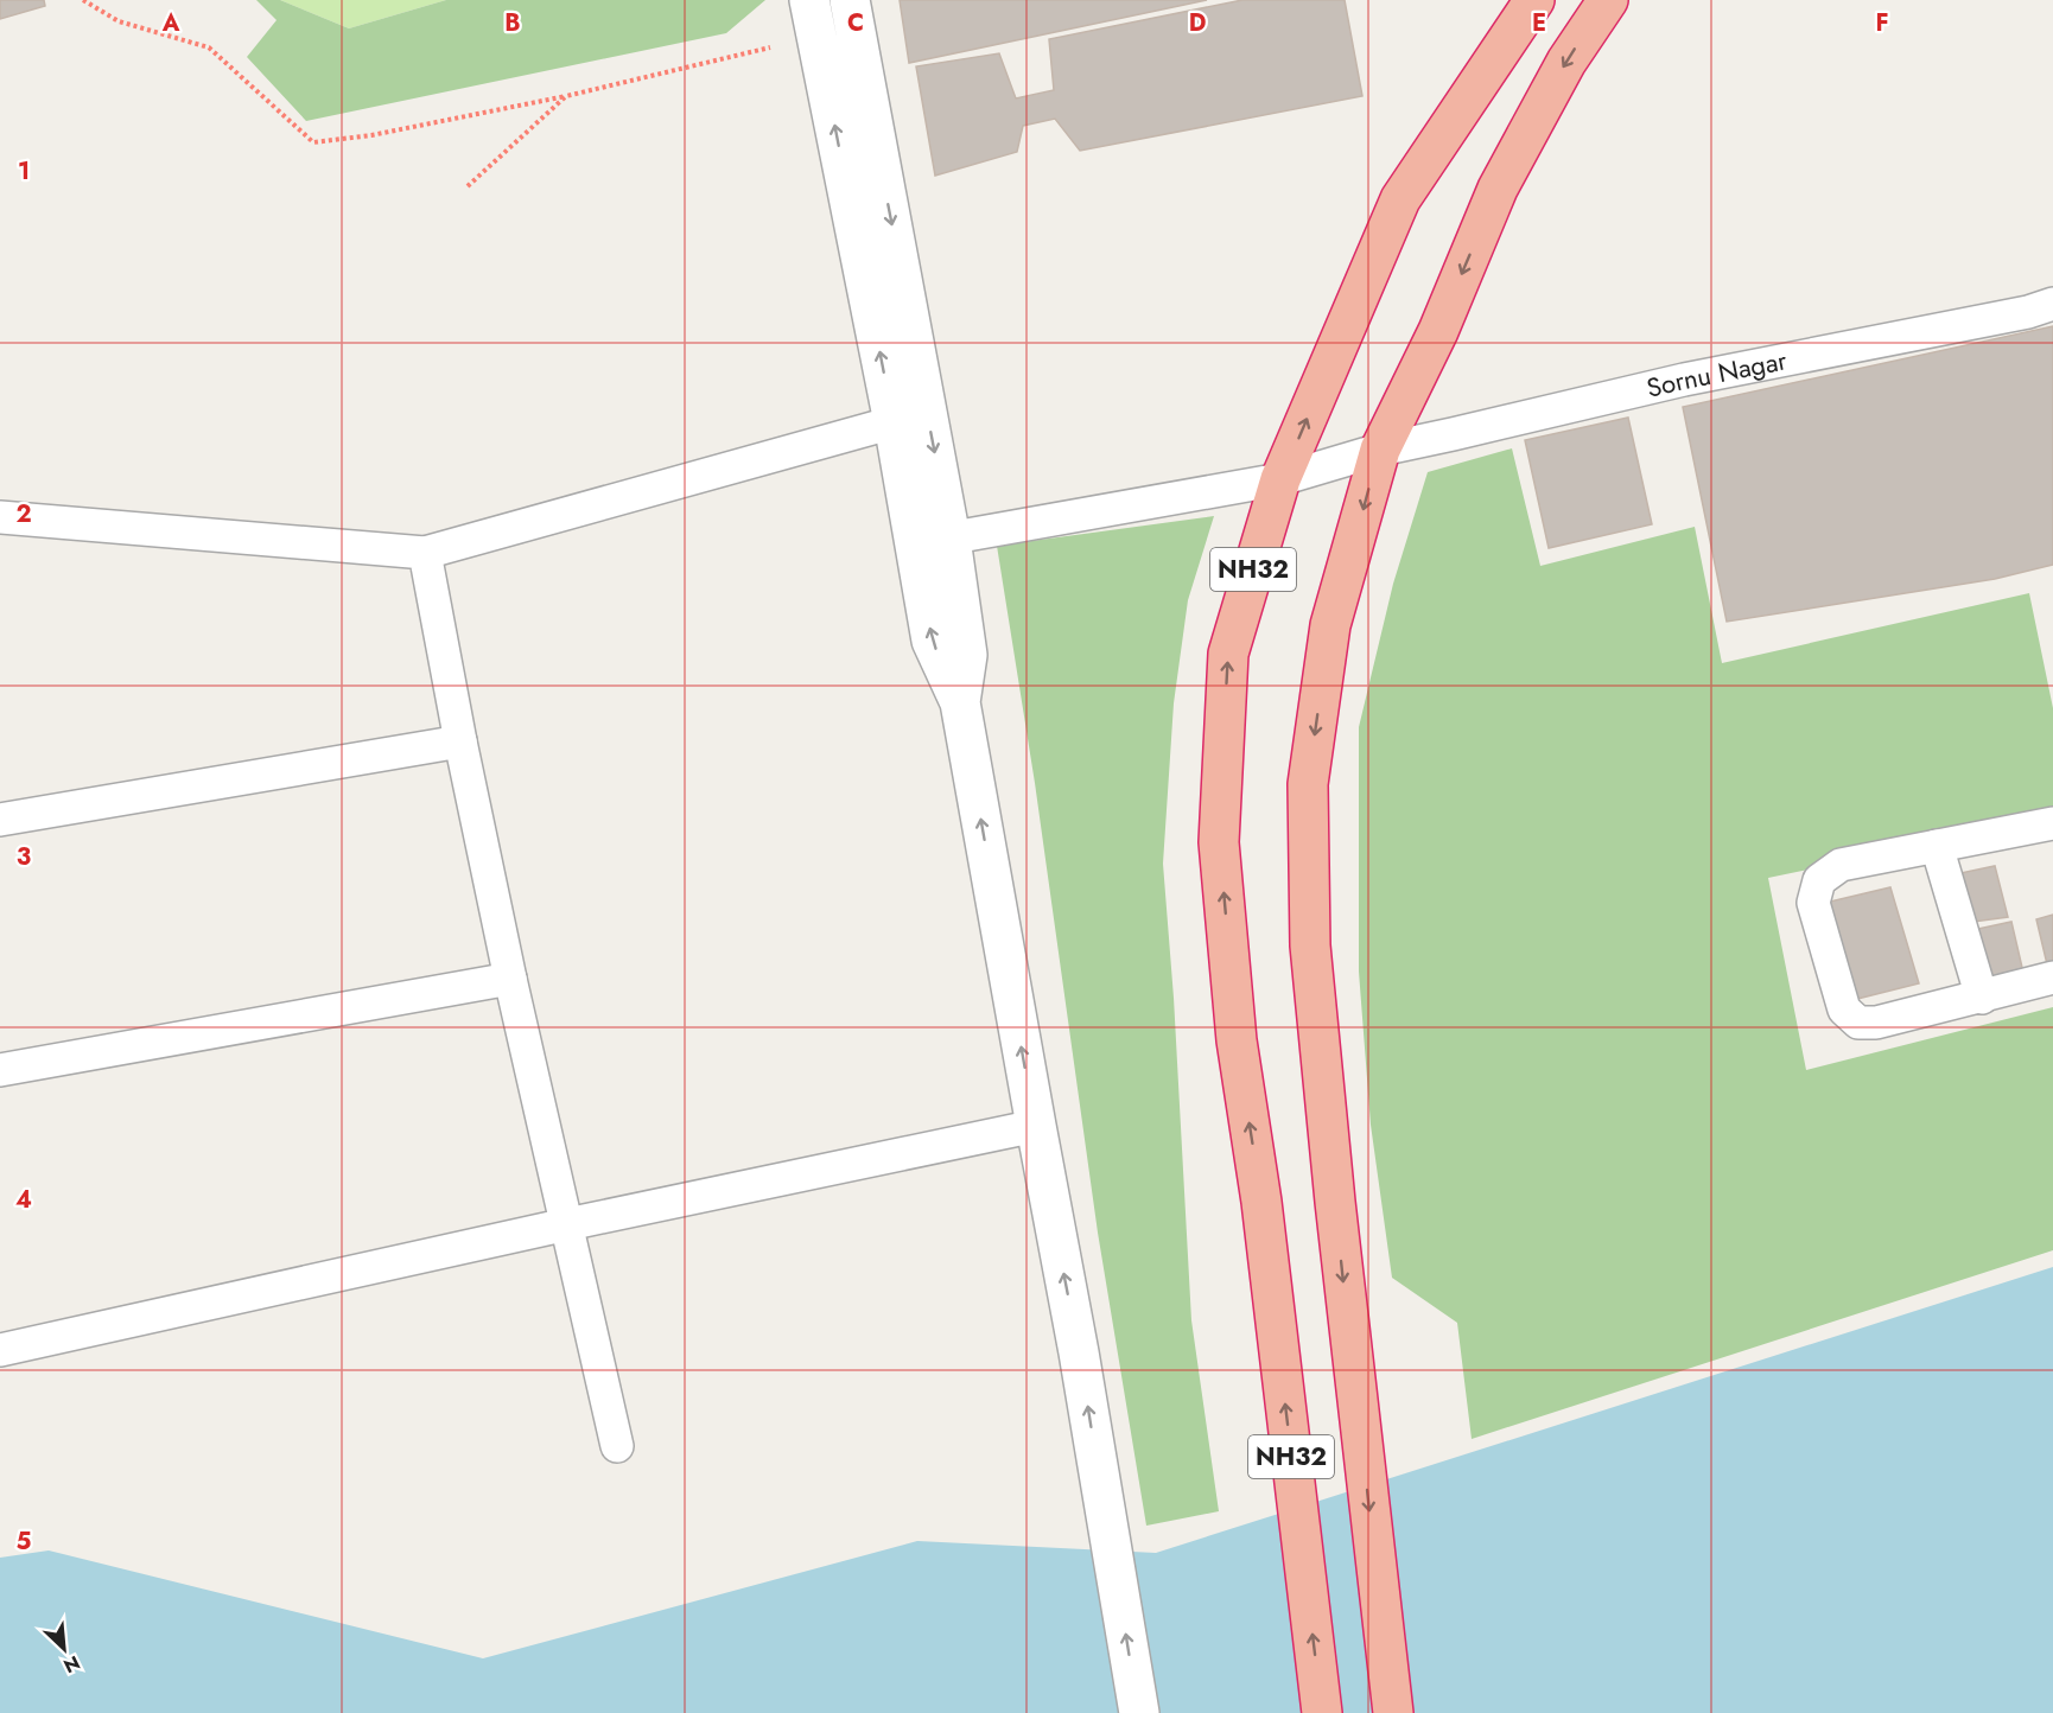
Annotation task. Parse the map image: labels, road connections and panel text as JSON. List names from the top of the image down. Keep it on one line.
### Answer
{"streets":{"highway":["NH32"],"street":["Sornu Nagar"]},"crossings":[["Sornu Nagar","NH32"]],"north":"bottom right","grid":{"columns":["A","B","C","D","E","F"],"rows":["1","2","3","4","5"]}}
